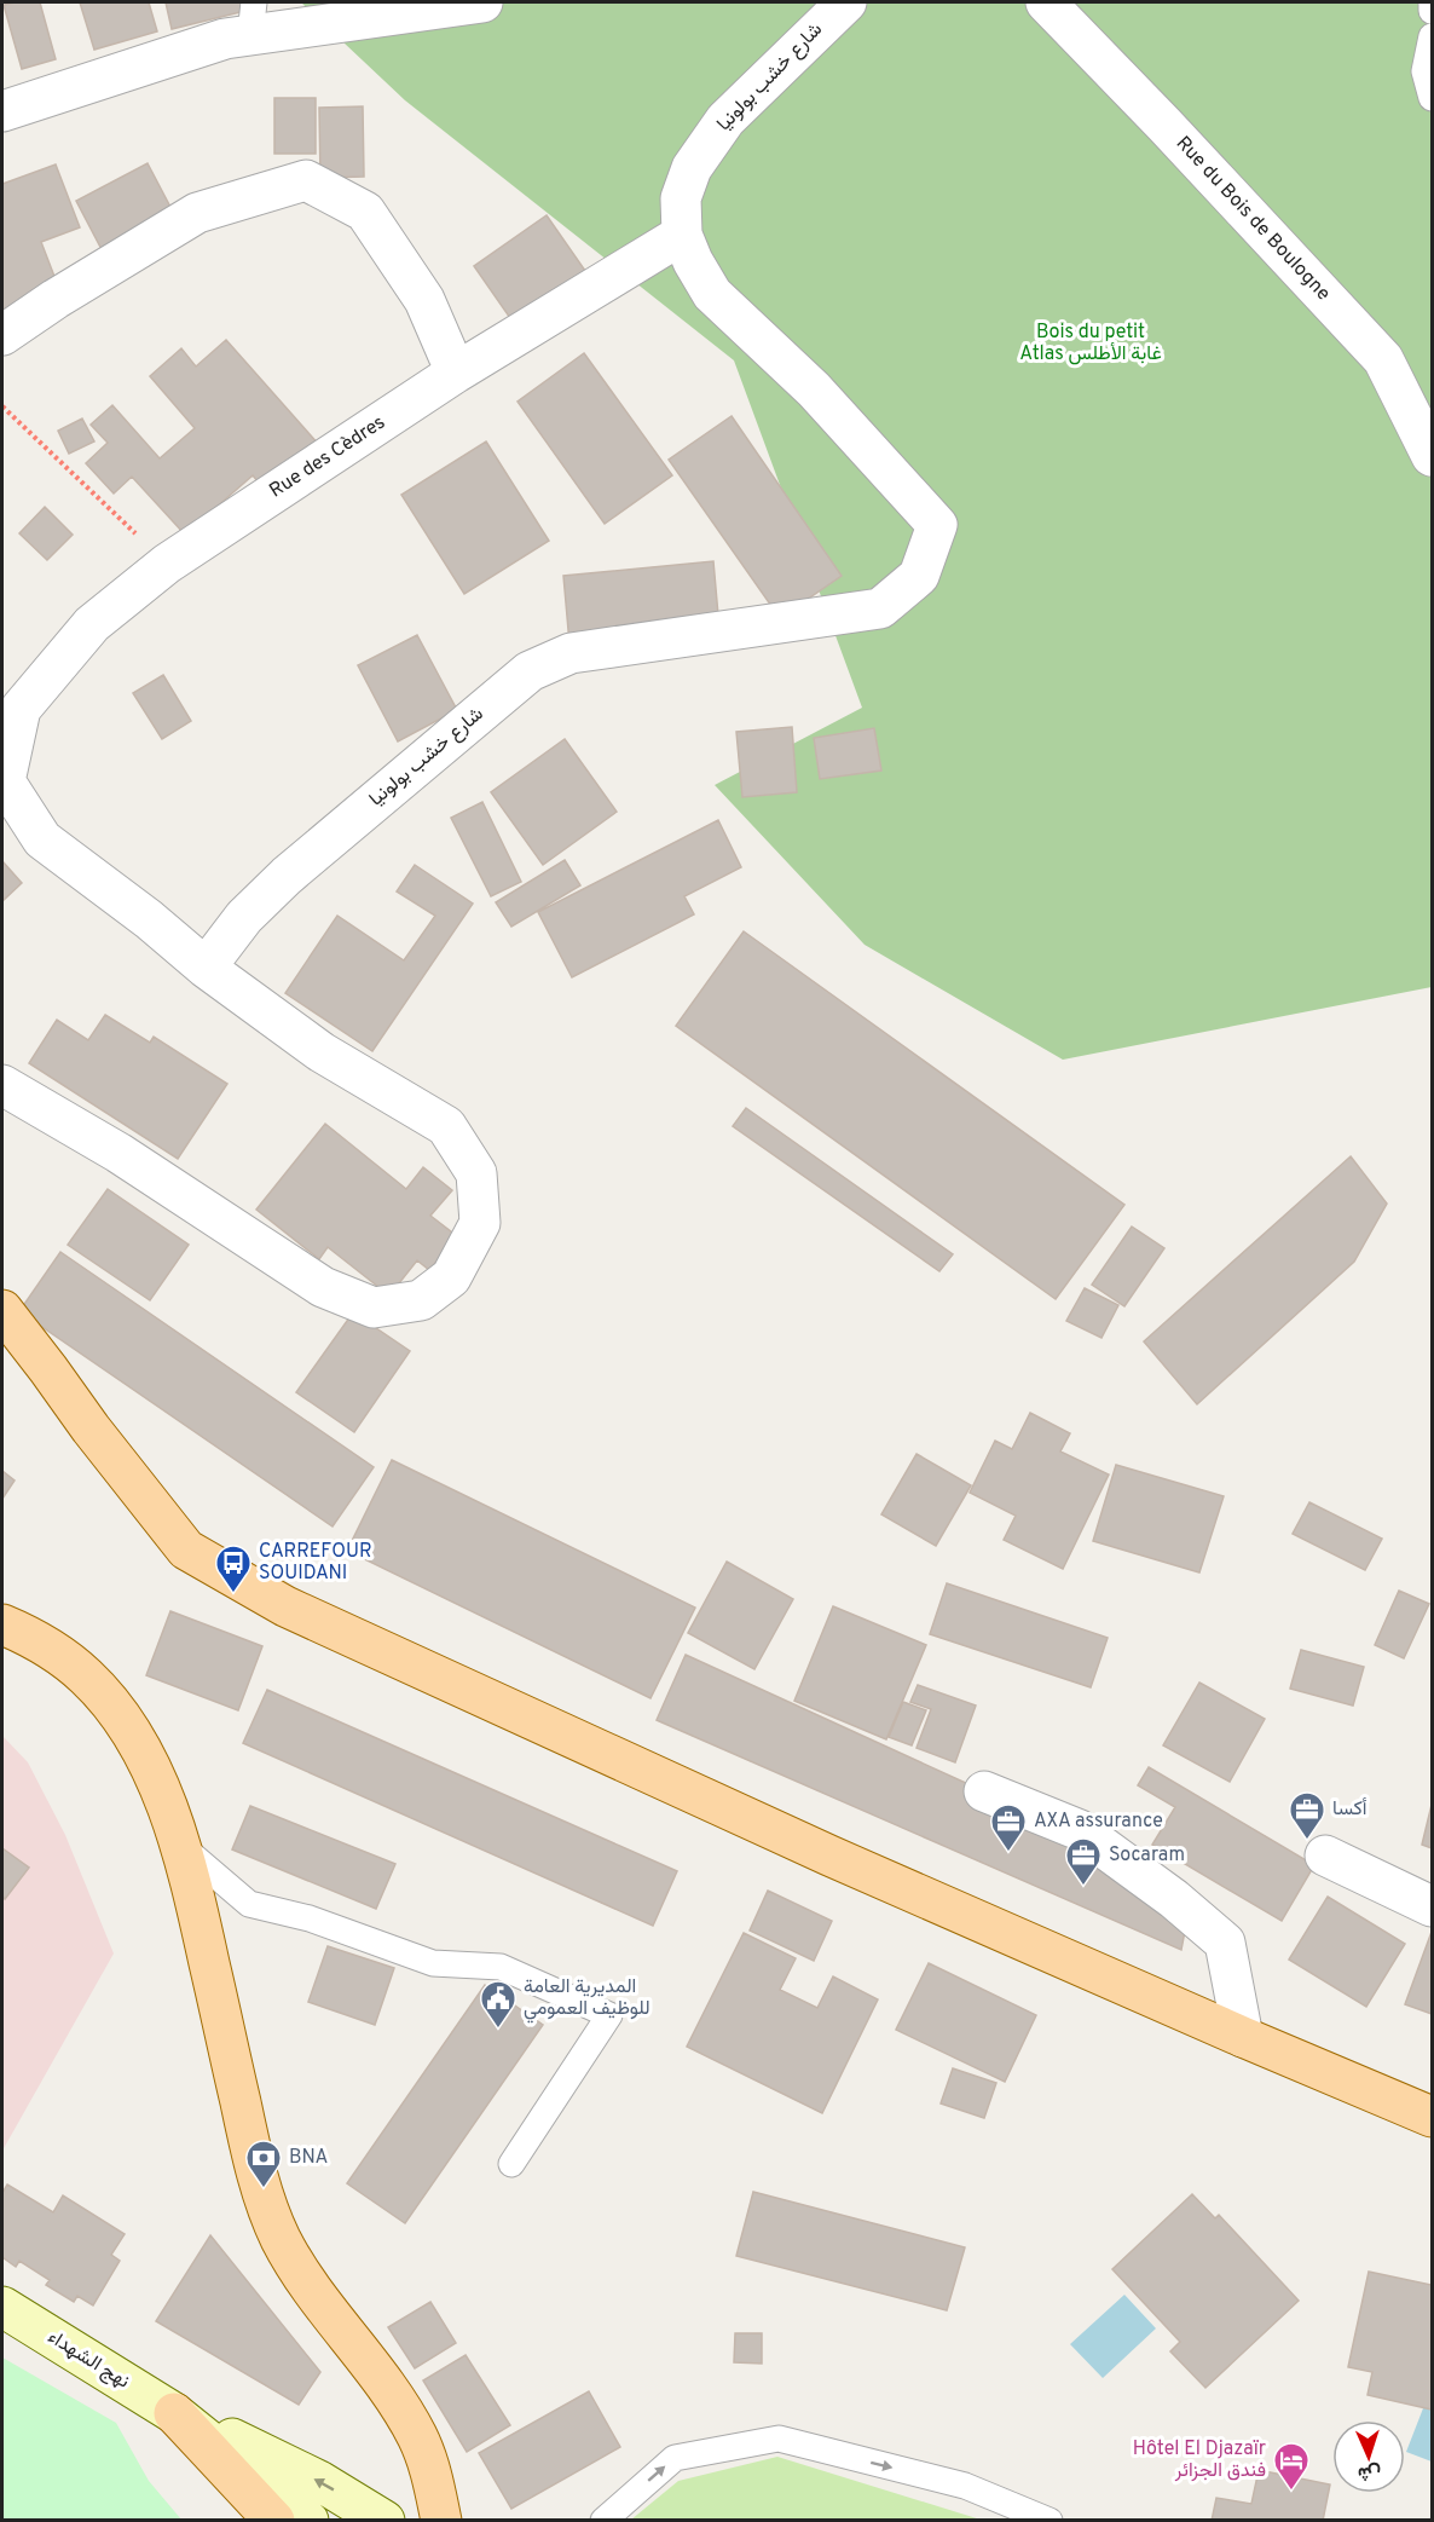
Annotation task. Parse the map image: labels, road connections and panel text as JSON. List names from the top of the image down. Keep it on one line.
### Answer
{"streets":{"main road":["نهج الشهداء"],"street":["شارع خشب بولونيا","Rue du Bois de Boulogne","Rue des Cèdres"]},"crossings":[["شارع خشب بولونيا","Rue des Cèdres"]],"parks":["Bois du petit Atlas غابة الأطلس"],"places":{"bus stop":["CARREFOUR SOUIDANI"],"office":["أكسا","AXA assurance","Socaram"],"public building":["المديرية العامة للوظيف العمومي"],"bank":["BNA"],"hotel":["Hôtel El Djazaïr فندق الجزائر"]},"north":"bottom"}
